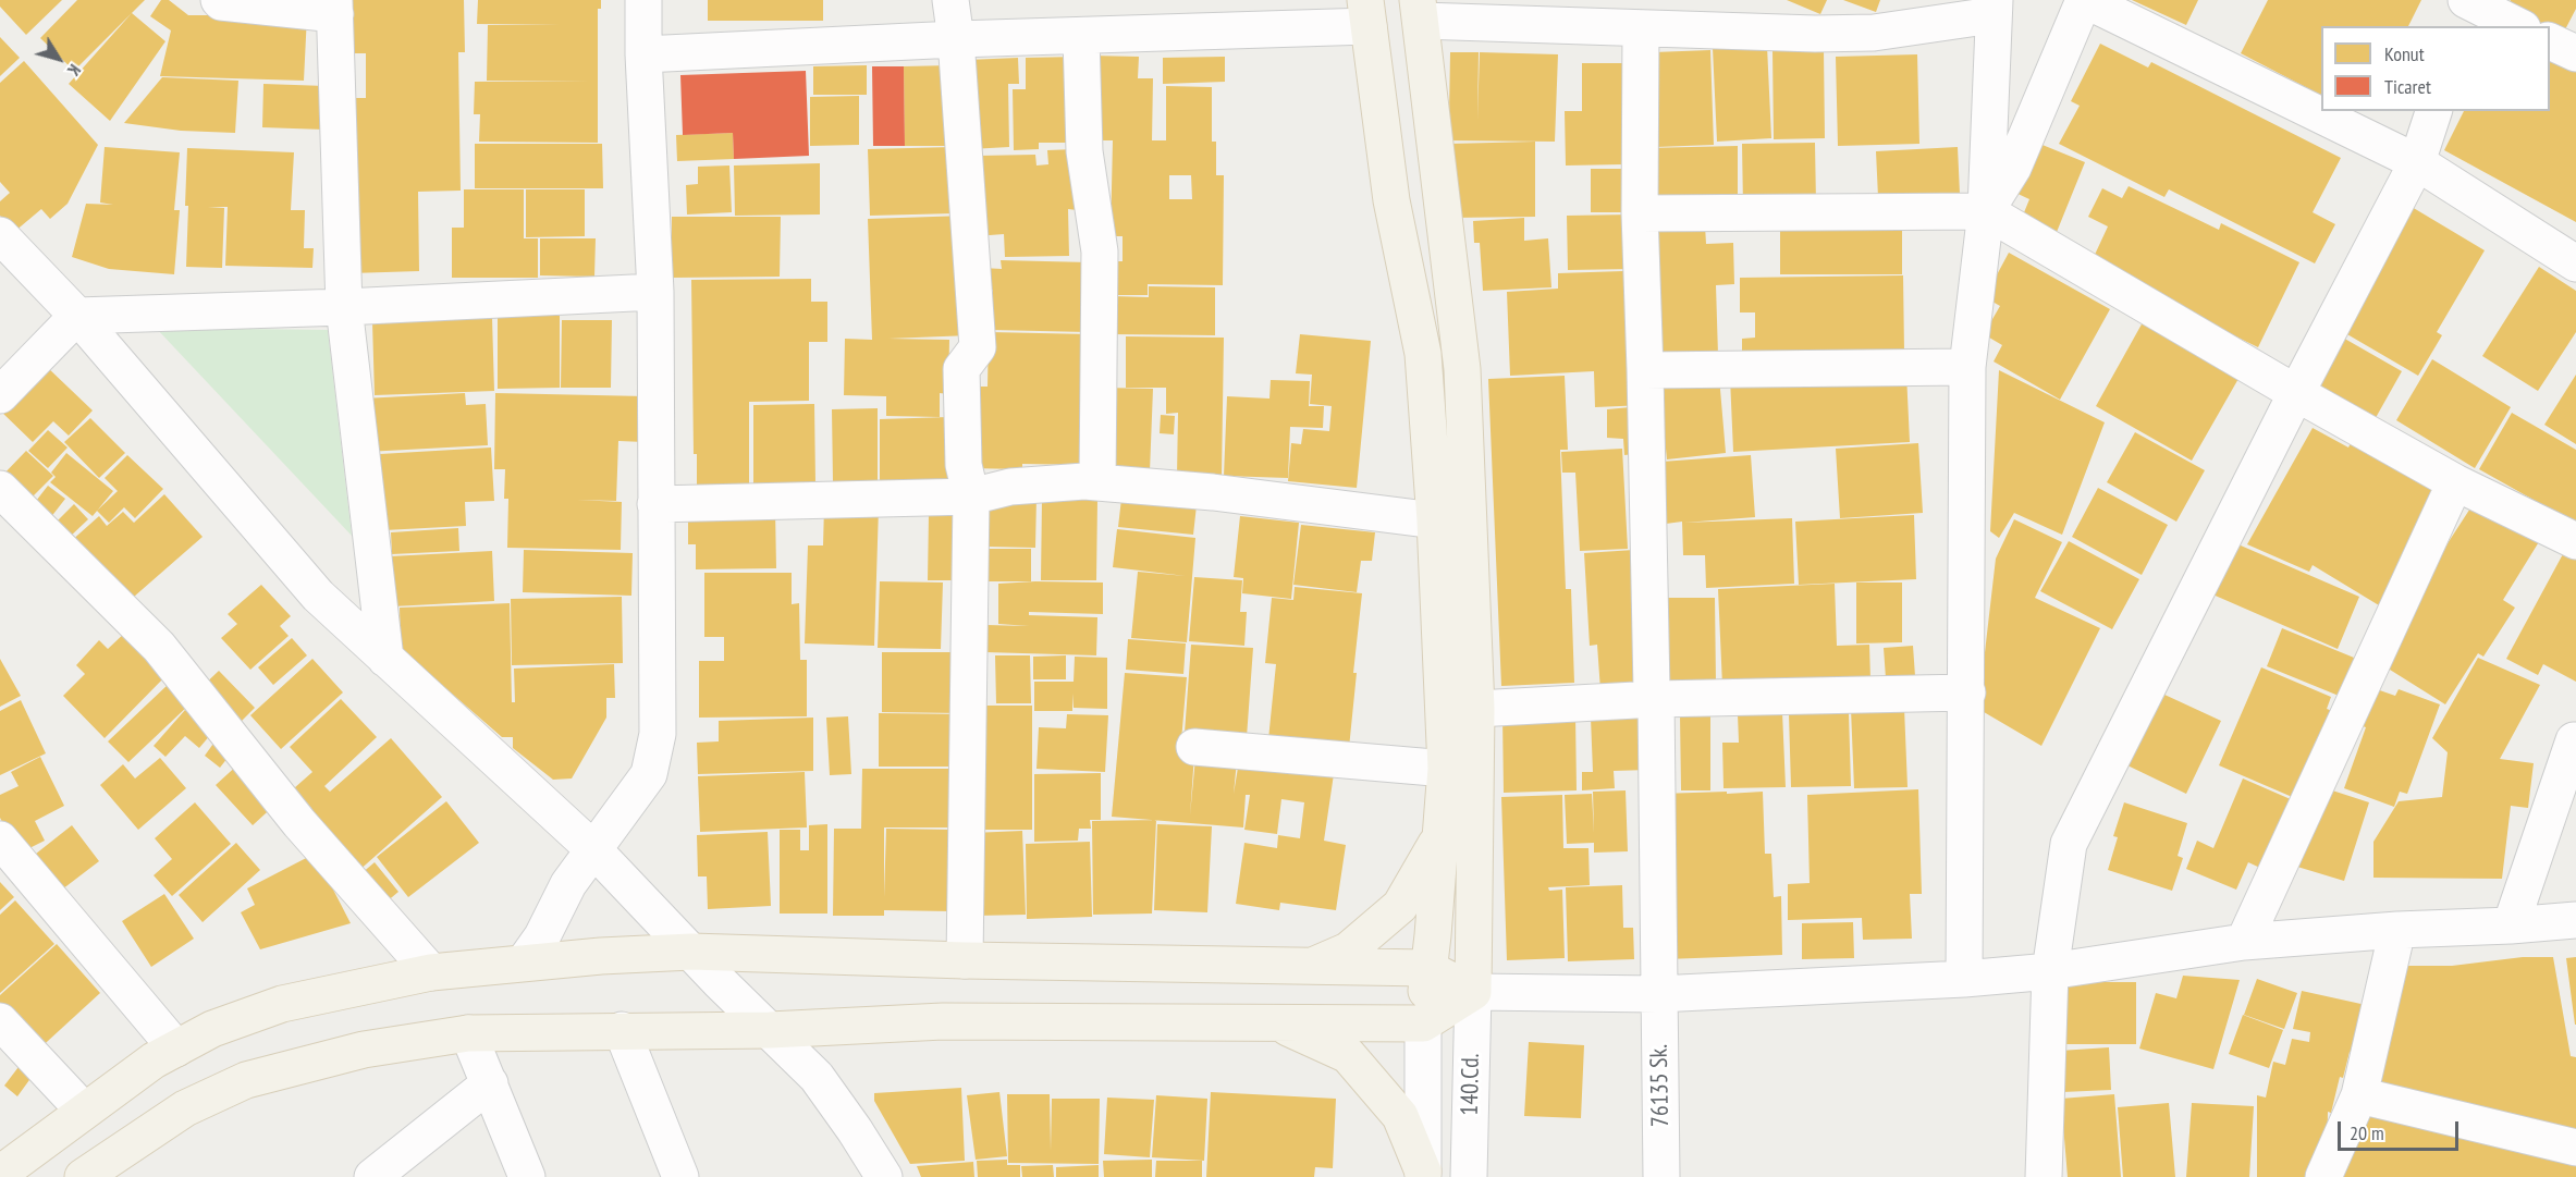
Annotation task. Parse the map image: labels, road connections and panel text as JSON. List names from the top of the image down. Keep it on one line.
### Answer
{"streets":{"street":["140.Cd.","76135 Sk."]},"legend":["Konut","Ticaret"],"scale_bar":"20 m","north":"bottom right"}
